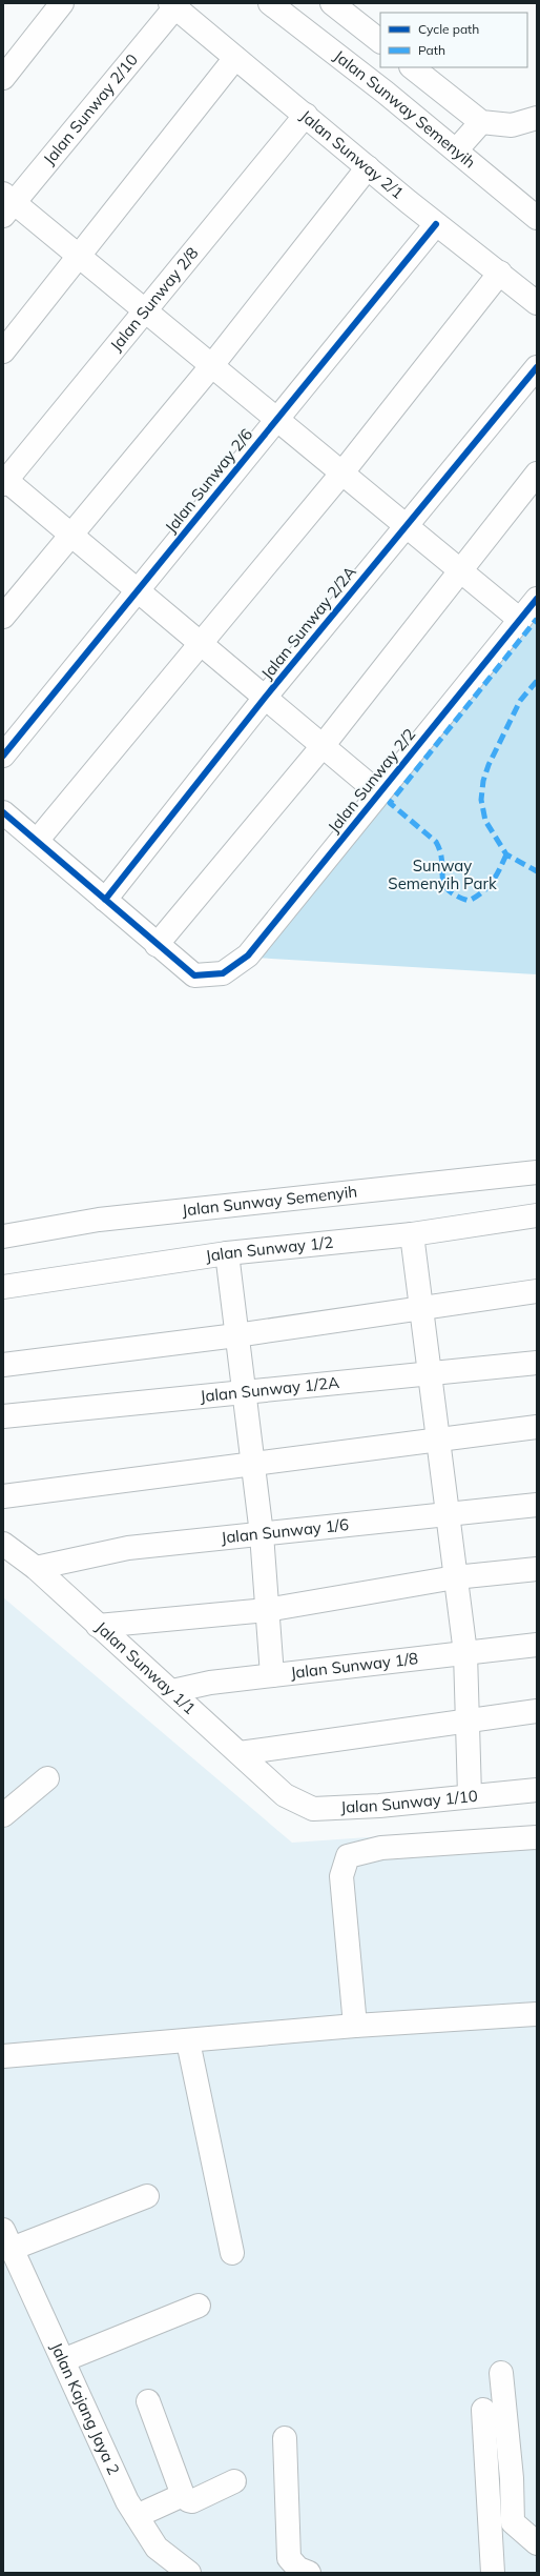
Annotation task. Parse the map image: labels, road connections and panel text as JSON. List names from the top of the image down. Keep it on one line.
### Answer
{"streets":{"street":["Jalan Sunway 2/10","Jalan Sunway Semenyih","Jalan Sunway 2/1","Jalan Sunway 2/8","Jalan Sunway 2/6","Jalan Sunway 2/2A","Jalan Sunway 2/2","Jalan Sunway 1/2","Jalan Sunway 1/2A","Jalan Sunway 1/6","Jalan Sunway 1/8","Jalan Sunway 1/1","Jalan Sunway 1/10","Jalan Kajang Jaya 2"]},"crossings":[["Jalan Sunway 2/10","Jalan Sunway 2/1"],["Jalan Sunway 2/1","Jalan Sunway 2/8"],["Jalan Sunway 2/1","Jalan Sunway 2/6"],["Jalan Sunway 1/6","Jalan Sunway 1/1"],["Jalan Sunway 1/8","Jalan Sunway 1/1"],["Jalan Sunway 1/1","Jalan Sunway 1/10"]],"parks":["Sunway Semenyih Park"],"legend":["Cycle path","Path"]}
